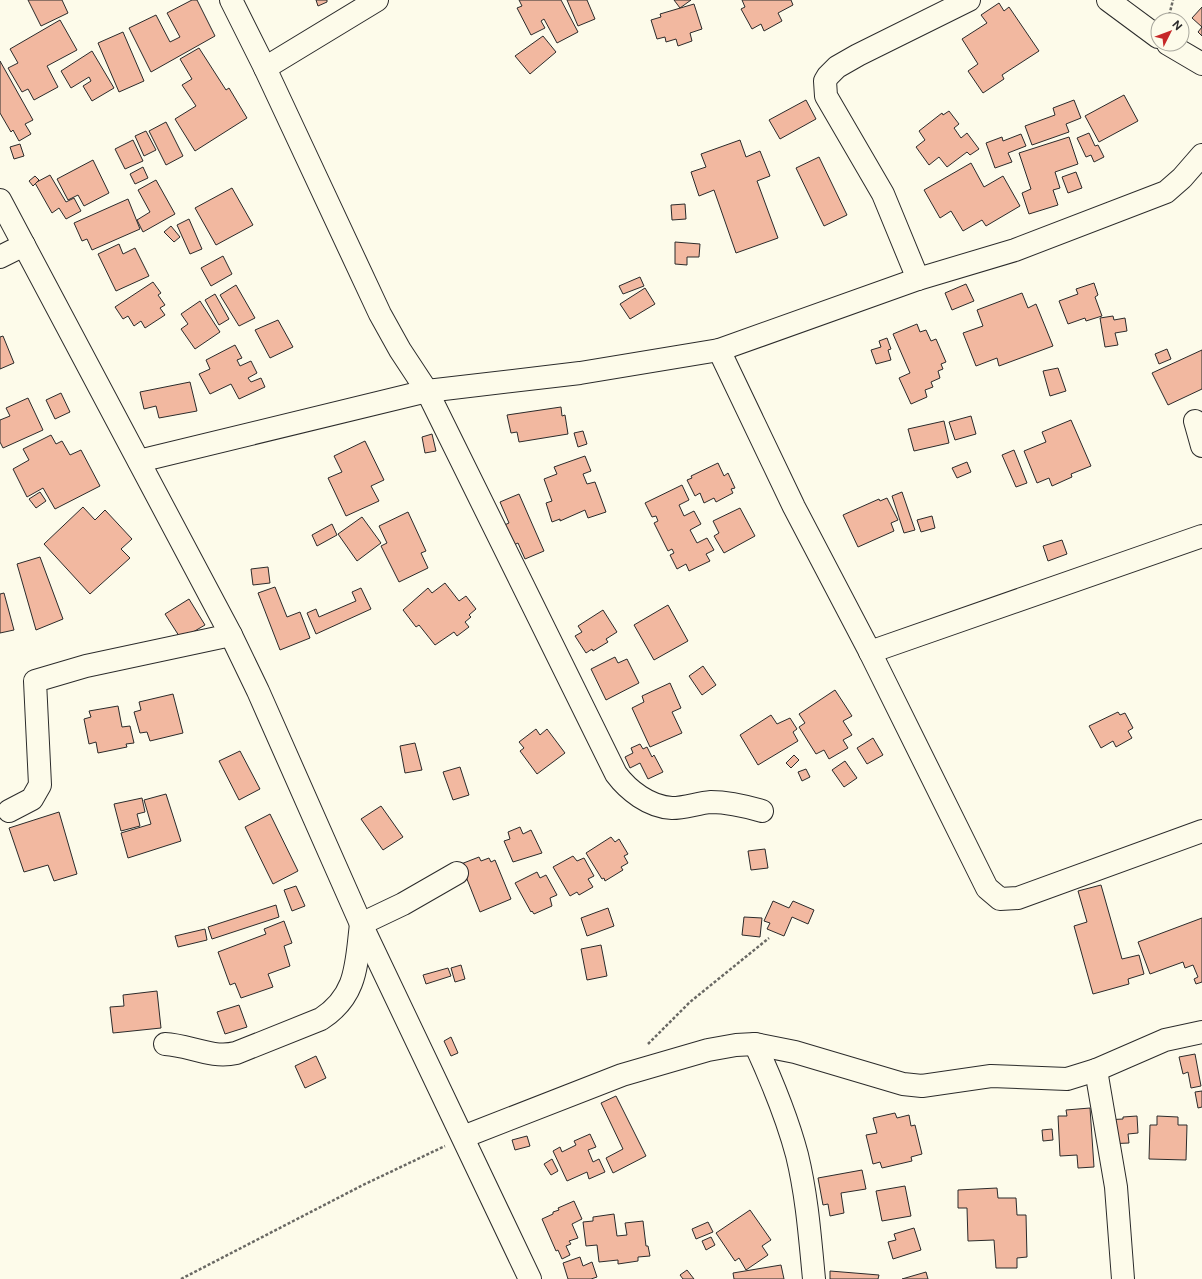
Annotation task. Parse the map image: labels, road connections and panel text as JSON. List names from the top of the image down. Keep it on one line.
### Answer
{"north":"top right"}
